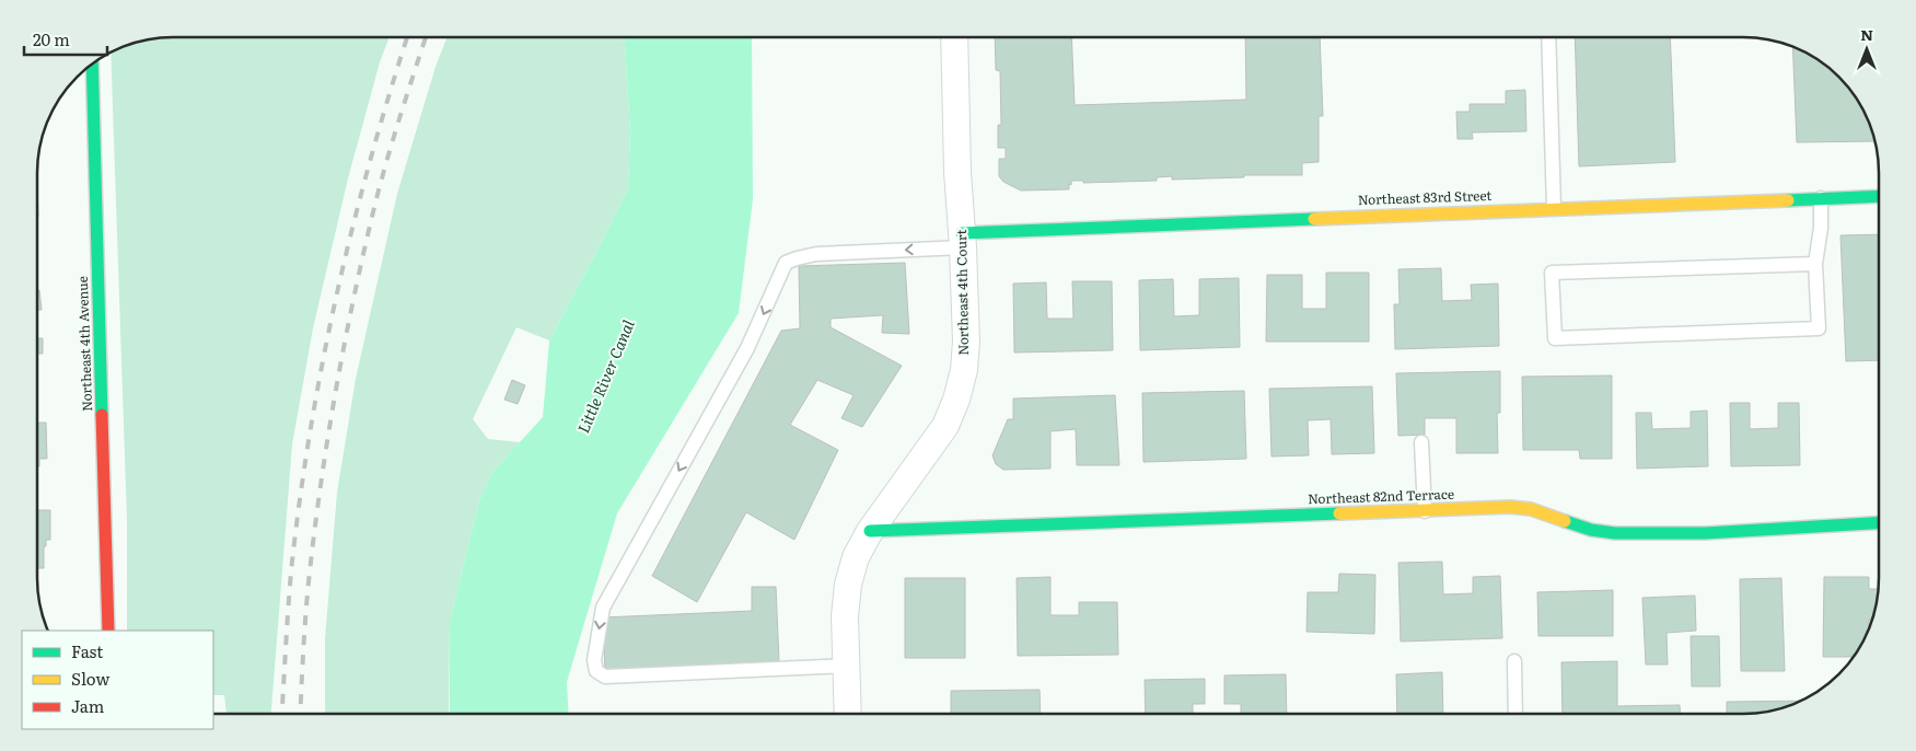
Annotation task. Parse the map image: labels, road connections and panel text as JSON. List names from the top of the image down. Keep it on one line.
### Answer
{"streets":{"street":["Northeast 83rd Street","Northeast 4th Court","Northeast 4th Avenue","Northeast 82nd Terrace"]},"crossings":[["Northeast 83rd Street","Northeast 4th Court"],["Northeast 4th Court","Northeast 82nd Terrace"]],"water":["Little River Canal"],"legend":["Fast","Slow","Jam"],"scale_bar":"20 m","north":"top"}
